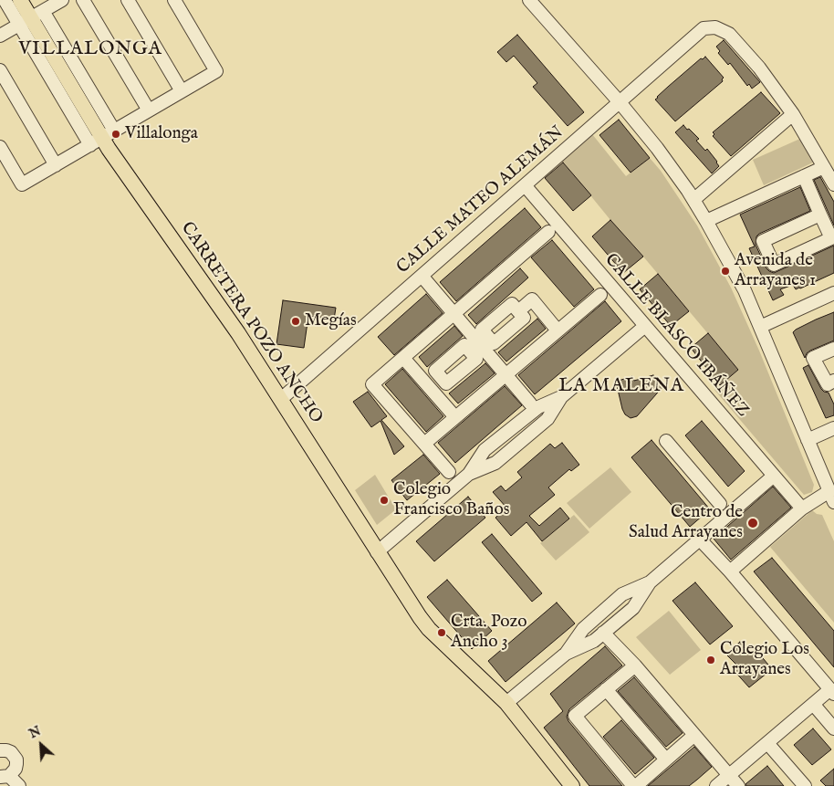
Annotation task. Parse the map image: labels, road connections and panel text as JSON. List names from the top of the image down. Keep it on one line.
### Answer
{"streets":{"main road":["CARRETERA POZO ANCHO"],"street":["CALLE MATEO ALEMÁN","CALLE BLASCO IBÁÑEZ"]},"crossings":[["CALLE MATEO ALEMÁN","CARRETERA POZO ANCHO"],["CALLE MATEO ALEMÁN","CALLE BLASCO IBÁÑEZ"]],"districts":["VILLALONGA","LA MALENA"],"places":["Villalonga","Avenida de Arrayanes 1","Megías","Colegio Francisco Baños","Centro de Salud Arrayanes","Crta. Pozo Ancho 3","Colegio Los Arrayanes"],"north":"top left"}
